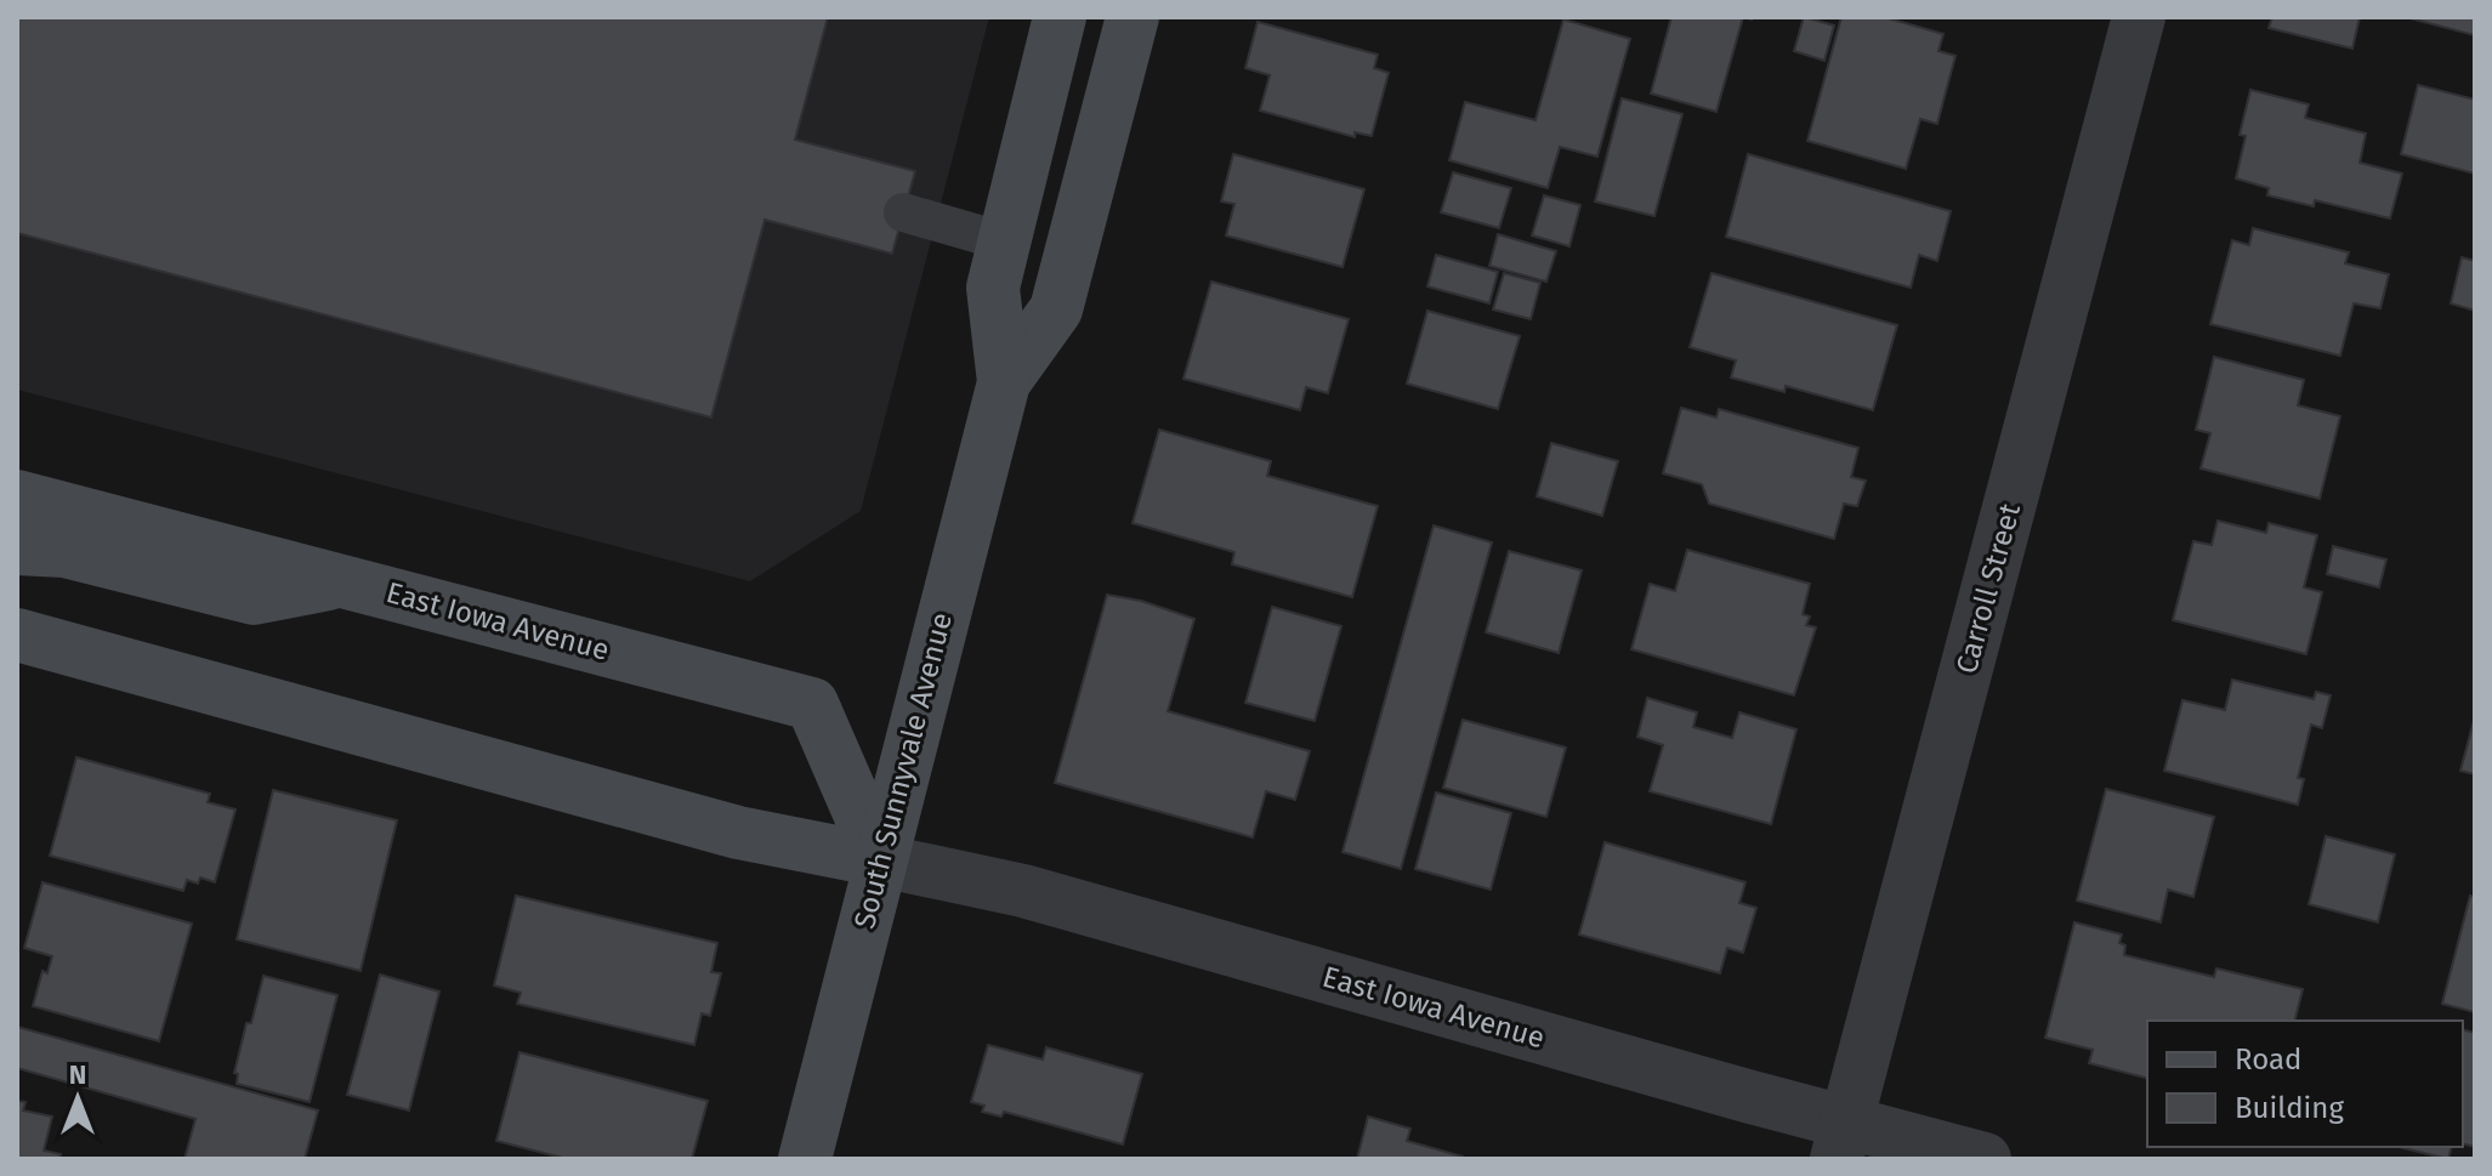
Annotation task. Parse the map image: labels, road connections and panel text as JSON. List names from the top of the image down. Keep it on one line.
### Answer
{"streets":{"street":["Carroll Street","East Iowa Avenue","South Sunnyvale Avenue"]},"crossings":[["Carroll Street","East Iowa Avenue"],["East Iowa Avenue","South Sunnyvale Avenue"]],"legend":["Road","Building"],"north":"top"}
